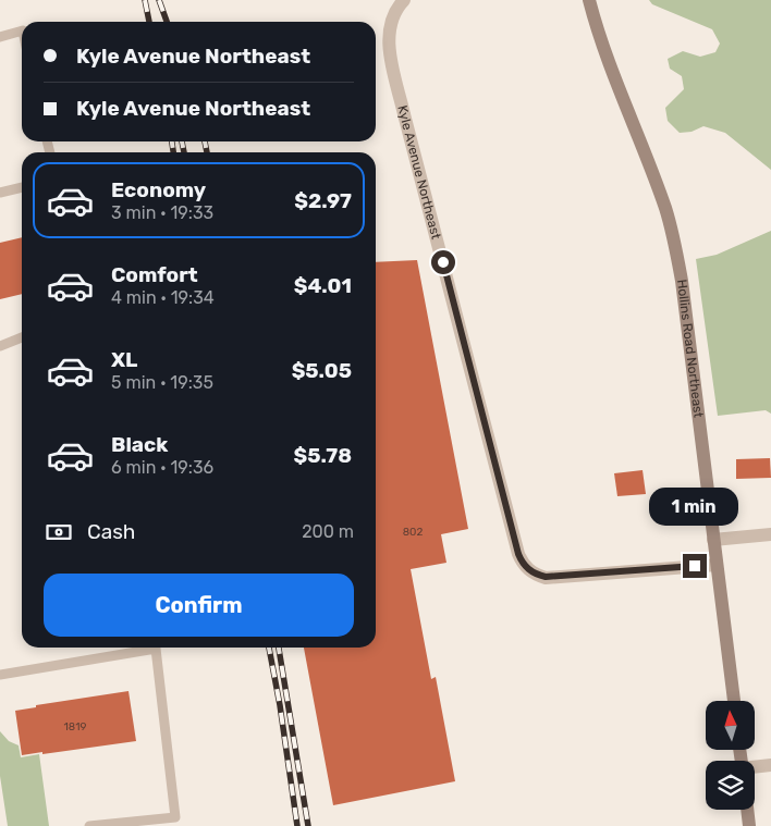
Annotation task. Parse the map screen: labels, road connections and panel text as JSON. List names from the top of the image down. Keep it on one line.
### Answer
{"streets":{"main road":["Hollins Road Northeast"],"street":["Kyle Avenue Northeast"]},"crossings":[["Kyle Avenue Northeast","Hollins Road Northeast"]],"house_numbers":["802","1819"],"north":"top","page":{"banner":["Kyle Avenue Northeast","Kyle Avenue Northeast"],"list":[{"name":"Economy","note":"3 min · 19:33","value":"$2.97"},{"name":"Comfort","note":"4 min · 19:34","value":"$4.01"},{"name":"XL","note":"5 min · 19:35","value":"$5.05"},{"name":"Black","note":"6 min · 19:36","value":"$5.78"}],"bubble":"1 min","pay":["Cash","200 m"],"buttons":"Confirm"}}
